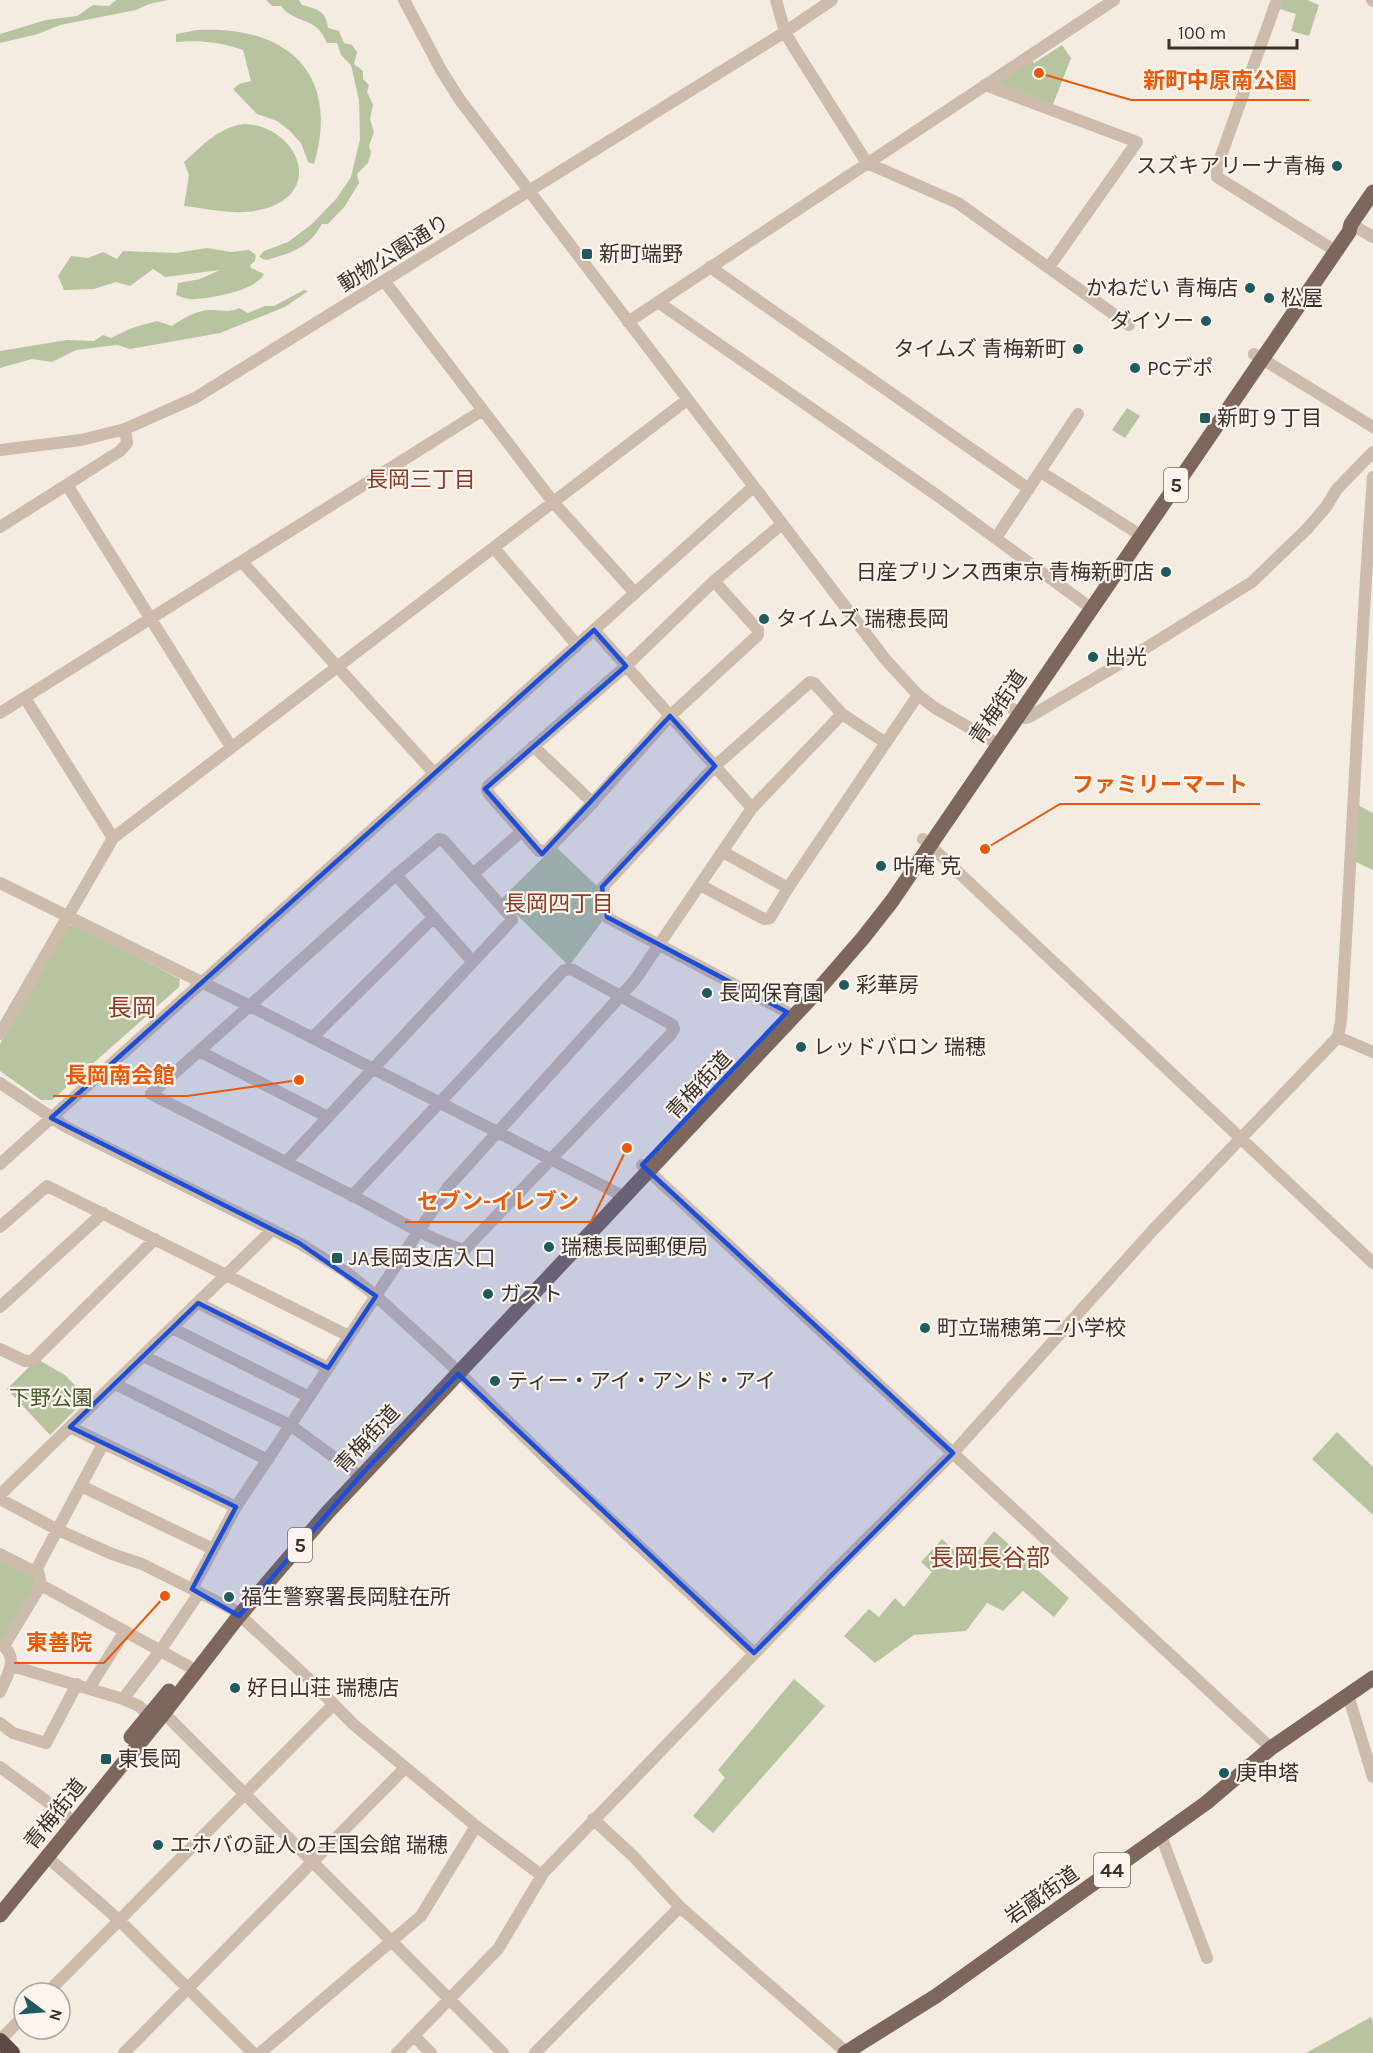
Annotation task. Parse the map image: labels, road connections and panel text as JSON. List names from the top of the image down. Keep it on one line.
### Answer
{"streets":{"main road":["5","青梅街道","44","岩蔵街道"],"street":["動物公園通り"]},"districts":["長岡三丁目","長岡四丁目","長岡","長岡長谷部"],"parks":["下野公園"],"places":{"other":["新町中原南公園","スズキアリーナ青梅","かねだい 青梅店","松屋","ダイソー","タイムズ 青梅新町","PCデポ","日産プリンス西東京 青梅新町店","タイムズ 瑞穂長岡","出光","ファミリーマート","叶庵 克","彩華房","長岡保育園","レッドバロン 瑞穂","長岡南会館","セブン-イレブン","瑞穂長岡郵便局","ガスト","町立瑞穂第二小学校","ティー・アイ・アンド・アイ","東善院","福生警察署長岡駐在所","好日山荘 瑞穂店","庚申塔","エホバの証人の王国会館 瑞穂"],"transit":["新町端野","新町９丁目","JA長岡支店入口","東長岡"]},"scale_bar":"100 m","north":"right"}
